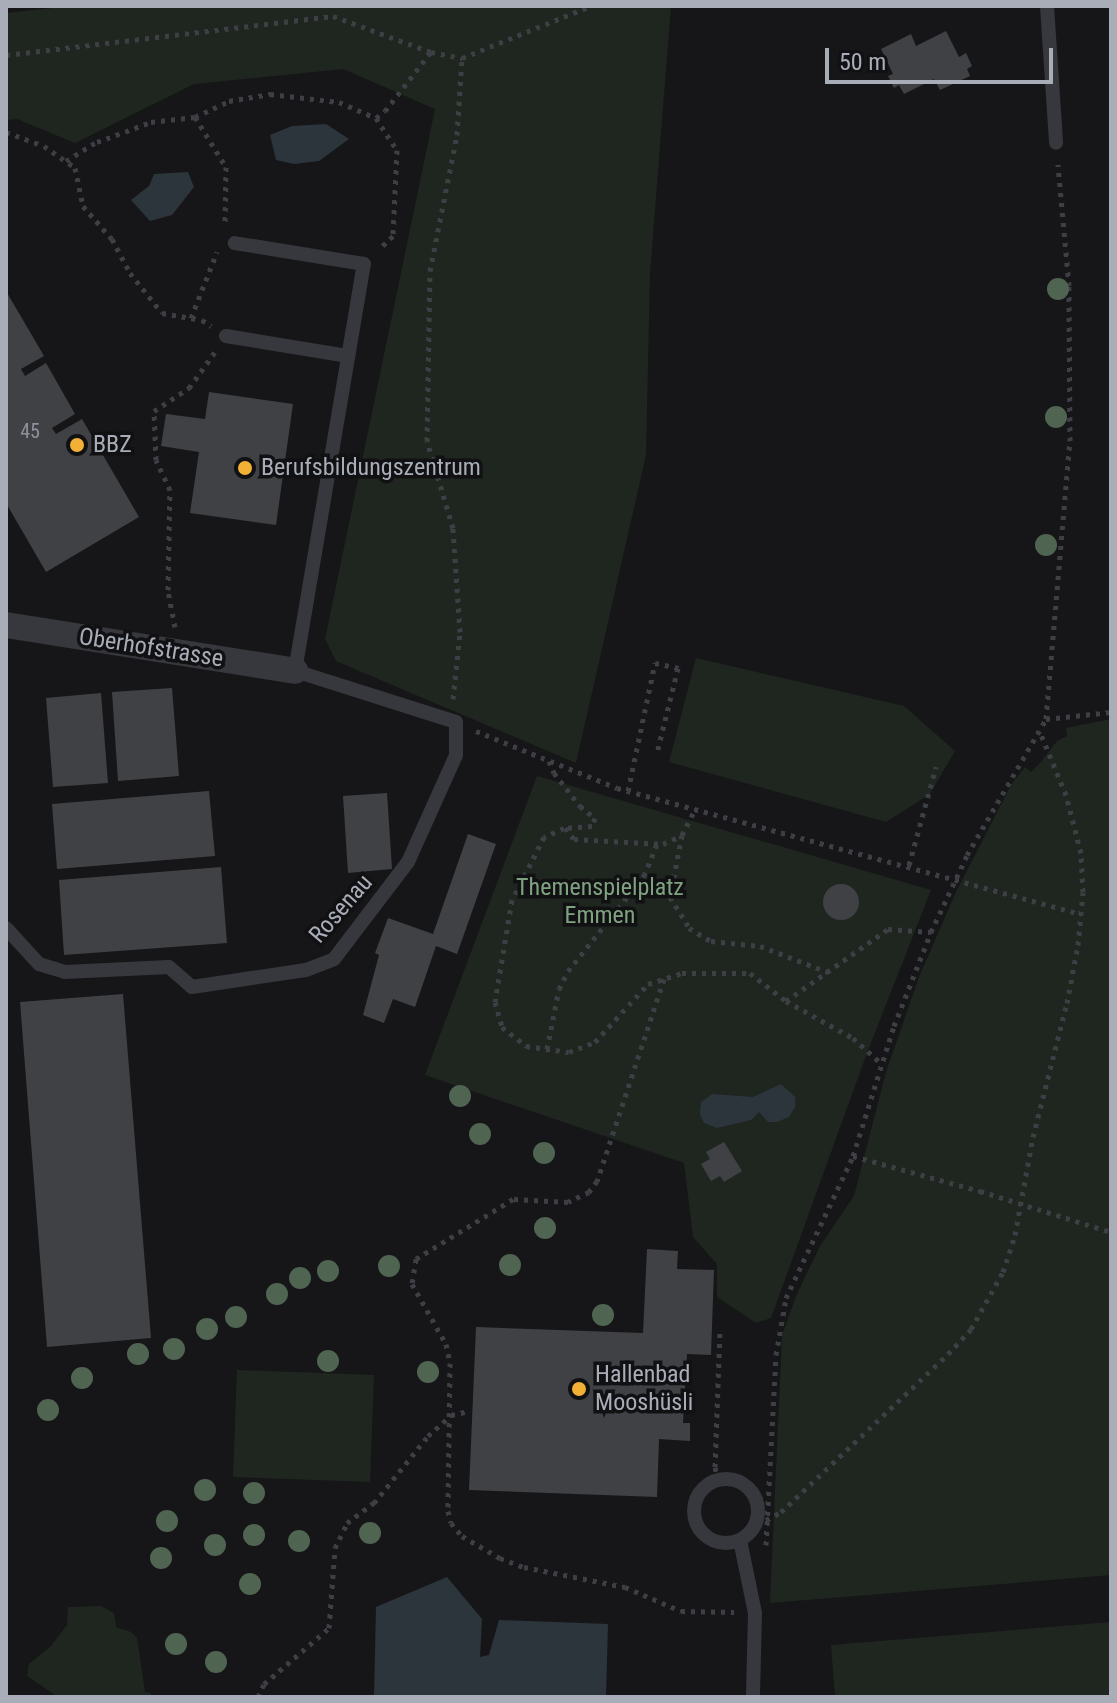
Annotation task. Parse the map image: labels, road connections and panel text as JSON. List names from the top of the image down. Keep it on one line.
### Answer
{"streets":{"street":["Oberhofstrasse"],"lane":["Rosenau"]},"parks":["Themenspielplatz Emmen"],"places":["BBZ","Berufsbildungszentrum","Hallenbad Mooshüsli"],"house_numbers":["45"],"scale_bar":"50 m"}
